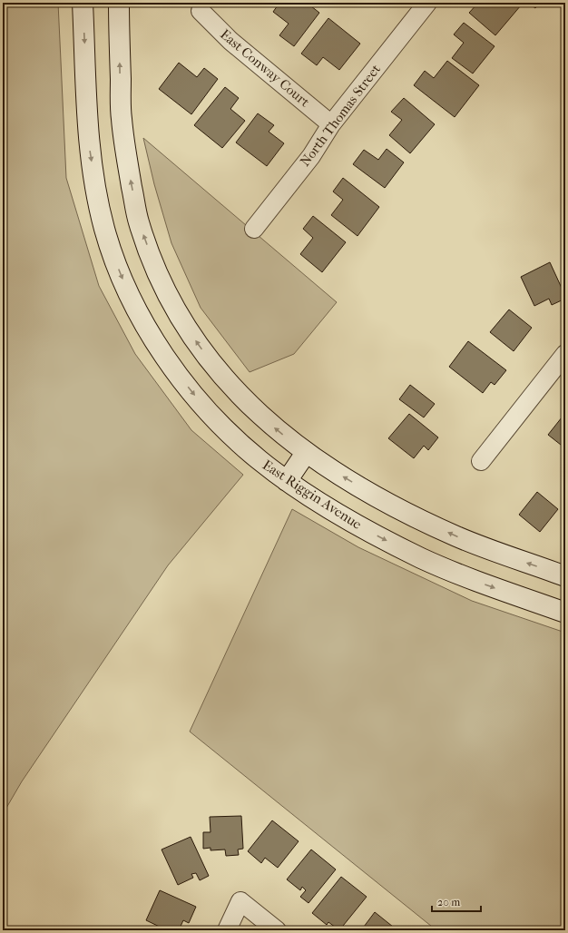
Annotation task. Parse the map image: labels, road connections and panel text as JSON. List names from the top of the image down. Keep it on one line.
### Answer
{"streets":{"main road":["East Riggin Avenue"],"street":["East Conway Court","North Thomas Street"]},"crossings":[["East Conway Court","North Thomas Street"]],"scale_bar":"20 m"}
